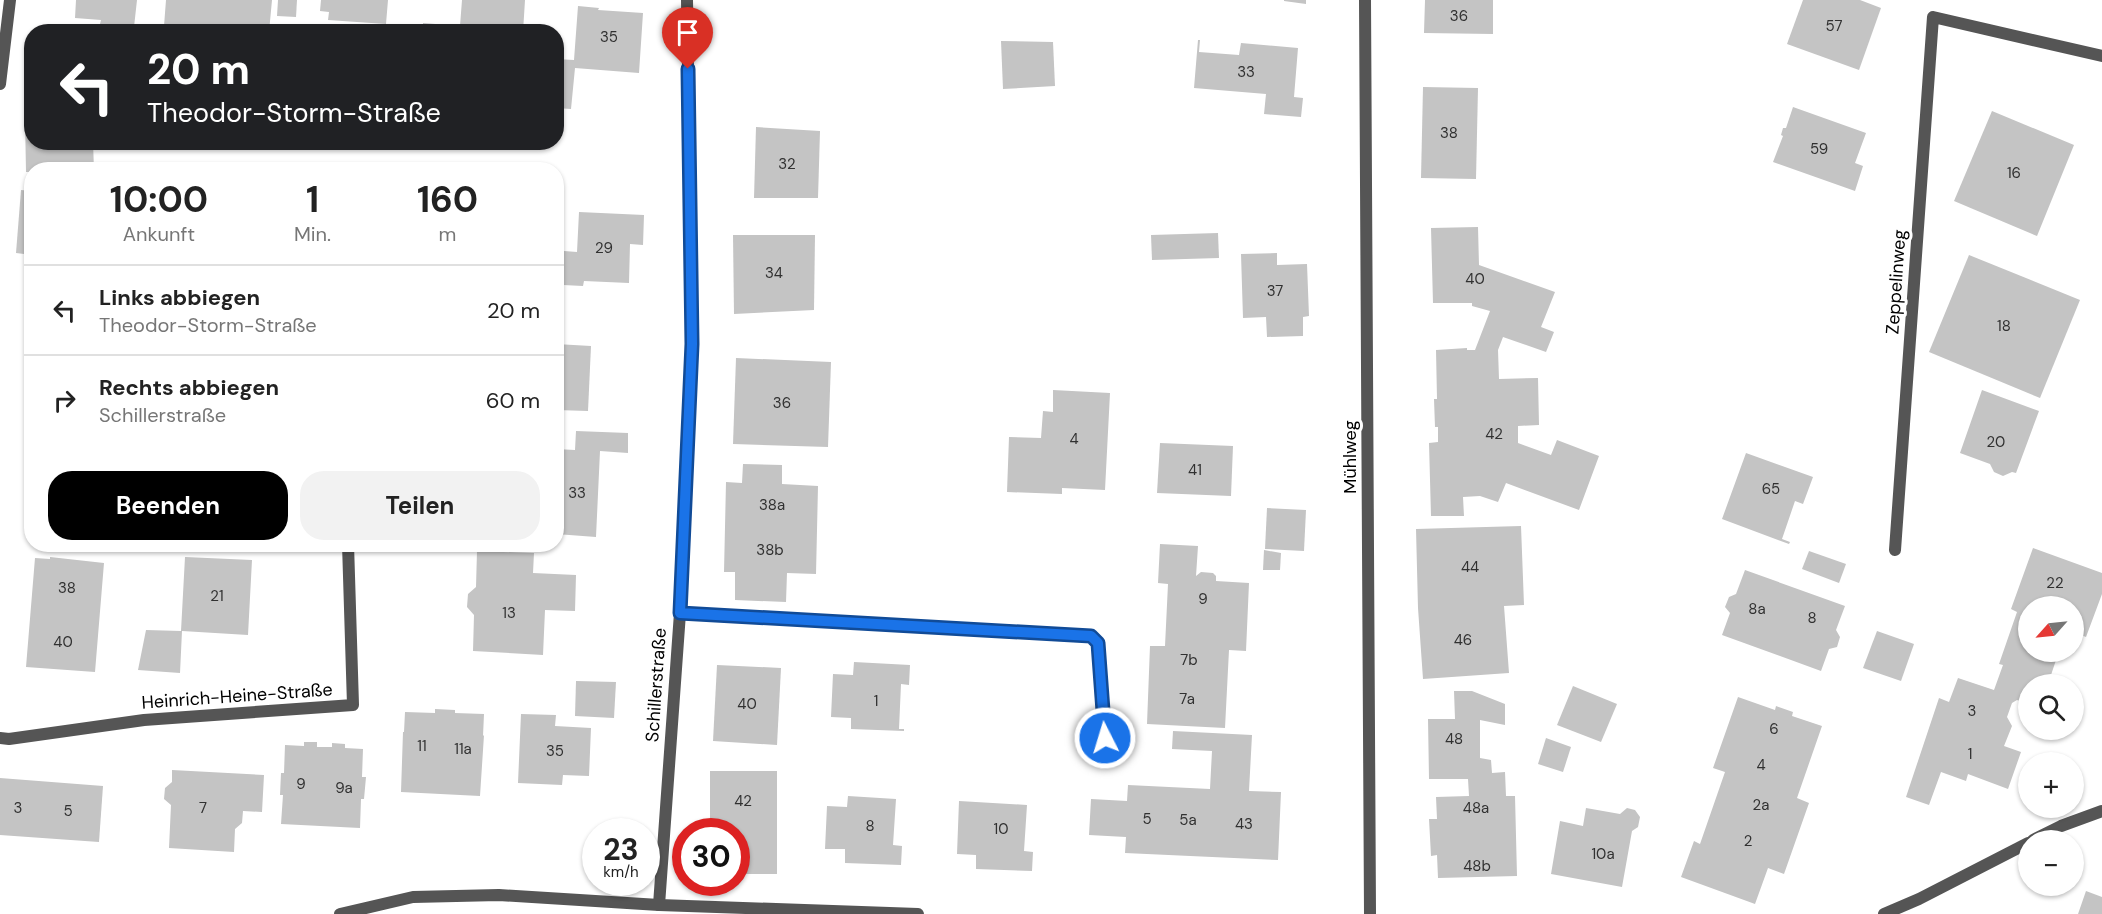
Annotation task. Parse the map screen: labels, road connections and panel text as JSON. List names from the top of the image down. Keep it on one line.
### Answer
{"streets":{"street":["Zeppelinweg","Mühlweg","Schillerstraße","Heinrich-Heine-Straße"]},"house_numbers":["36","57","35","33","38","59","32","16","29","34","40","37","18","36","42","4","20","41","65","33","38a","38b","44","22","38","21","9","8a","13","8","46","40","7b","7a","1","40","3","6","48","11","11a","35","1","4","9","9a","42","2a","3","7","48a","5","5","5a","43","8","10","2","10a","48b"],"north":"bottom left","page":{"turn":["20 m","Theodor-Storm-Straße"],"eta":["10:00","Ankunft","1","Min.","160","m"],"list":[{"name":"Links abbiegen","note":"Theodor-Storm-Straße","value":"20 m"},{"name":"Rechts abbiegen","note":"Schillerstraße","value":"60 m"}],"buttons":["Beenden","Teilen"],"map_buttons":["+","−"],"speed":"23 km/h","limit":"30"}}
